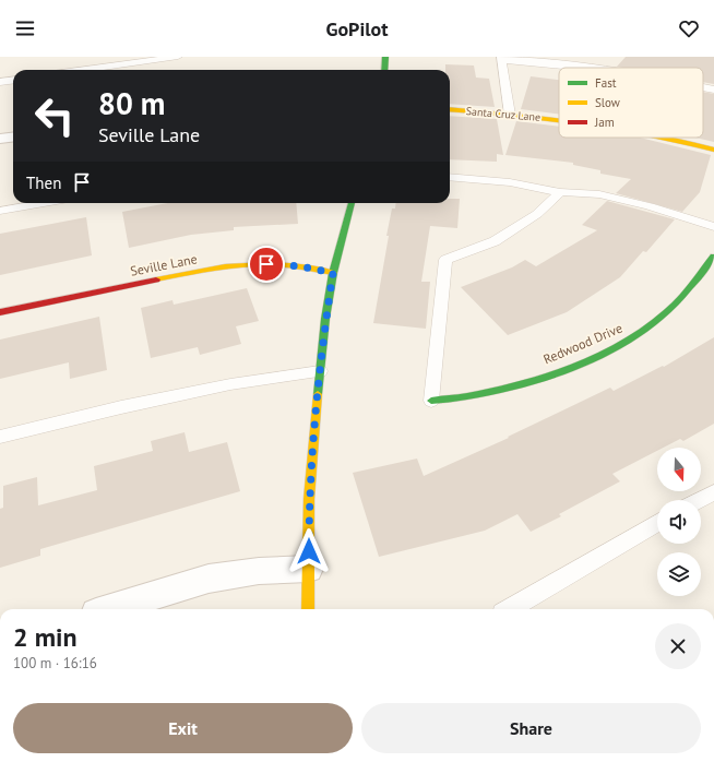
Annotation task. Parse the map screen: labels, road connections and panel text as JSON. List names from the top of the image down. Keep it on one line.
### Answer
{"streets":{"street":["Santa Cruz Lane","Seville Lane","Redwood Drive"]},"legend":["Fast","Slow","Jam"],"north":"bottom","page":{"header":"GoPilot","turn":["80 m","Seville Lane"],"then":"Then","heading":["2 min","100 m · 16:16"],"buttons":["Exit","Share"]}}
